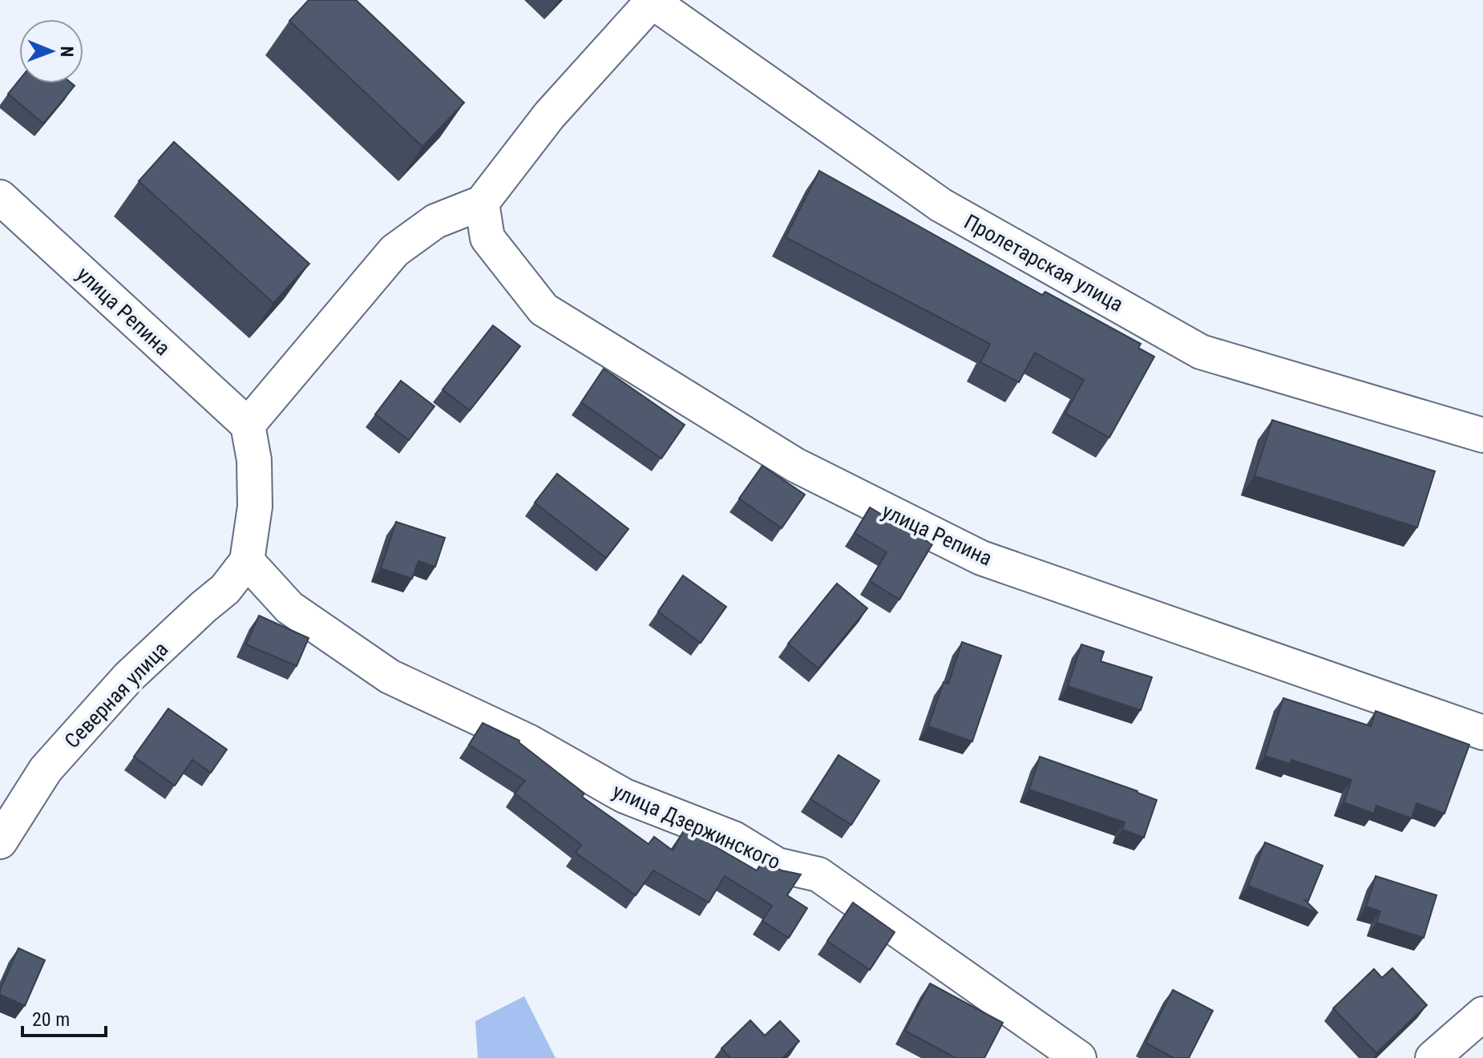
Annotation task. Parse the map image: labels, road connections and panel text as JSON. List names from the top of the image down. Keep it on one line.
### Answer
{"streets":{"street":["Пролетарская улица","улица Репина","Северная улица","улица Дзержинского"]},"crossings":[["Северная улица","улица Дзержинского"]],"scale_bar":"20 m","north":"right"}
